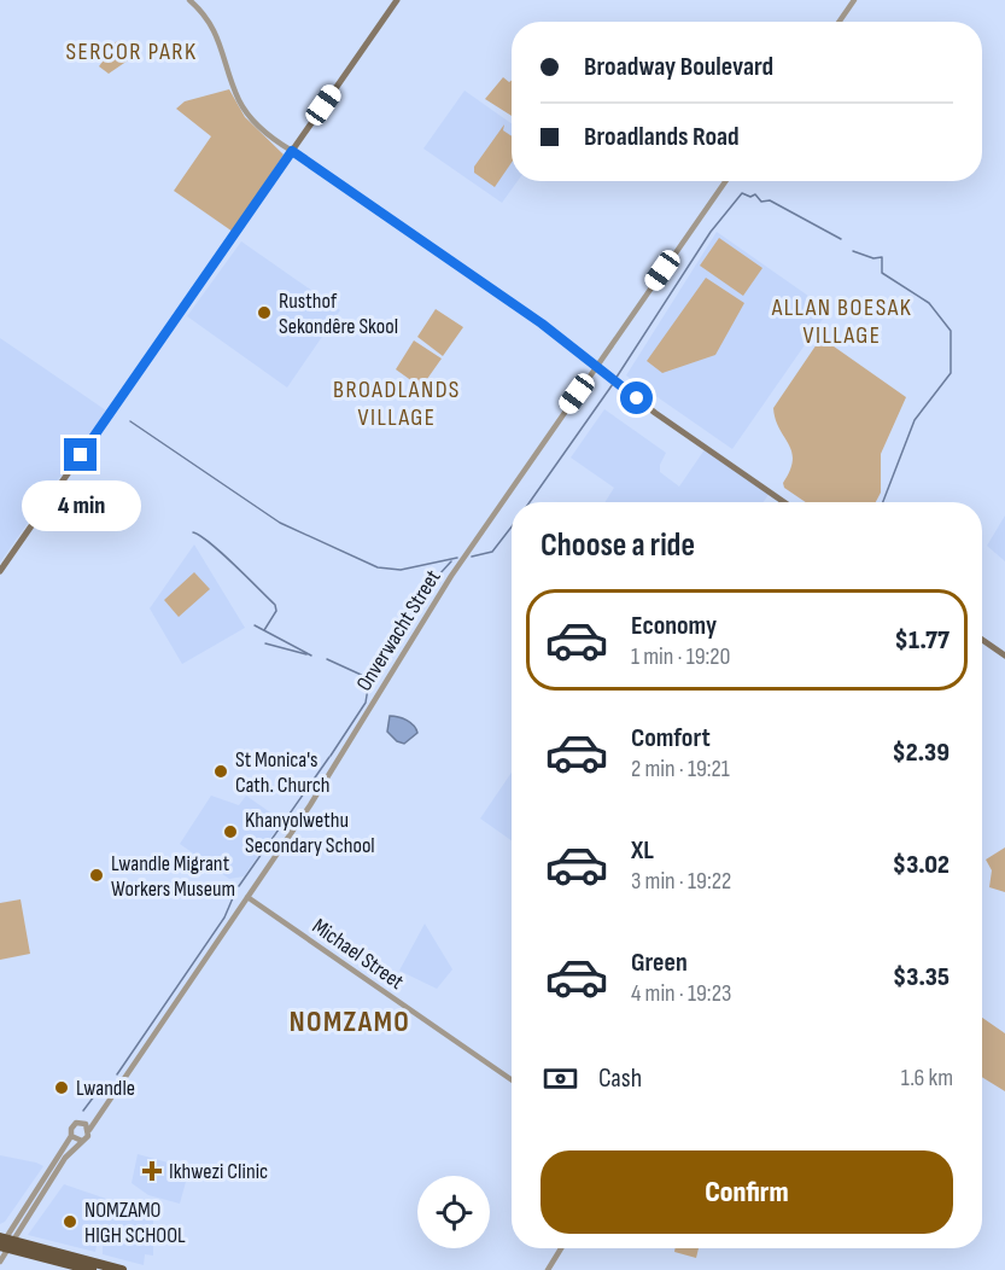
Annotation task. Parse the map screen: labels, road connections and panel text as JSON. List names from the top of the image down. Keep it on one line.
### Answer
{"streets":{"street":["Onverwacht Street","Michael Street"]},"crossings":[["Onverwacht Street","Michael Street"]],"districts":["SERCOR PARK","ALLAN BOESAK VILLAGE","BROADLANDS VILLAGE","NOMZAMO"],"places":{"other":["Rusthof Sekondêre Skool","St Monica's Cath. Church","Khanyolwethu Secondary School","Lwandle Migrant Workers Museum","Lwandle","NOMZAMO HIGH SCHOOL"],"health":["Ikhwezi Clinic"]},"page":{"banner":["Broadway Boulevard","Broadlands Road"],"bubble":"4 min","heading":"Choose a ride","list":[{"name":"Economy","note":"1 min · 19:20","value":"$1.77"},{"name":"Comfort","note":"2 min · 19:21","value":"$2.39"},{"name":"XL","note":"3 min · 19:22","value":"$3.02"},{"name":"Green","note":"4 min · 19:23","value":"$3.35"}],"pay":["Cash","1.6 km"],"buttons":"Confirm"}}
